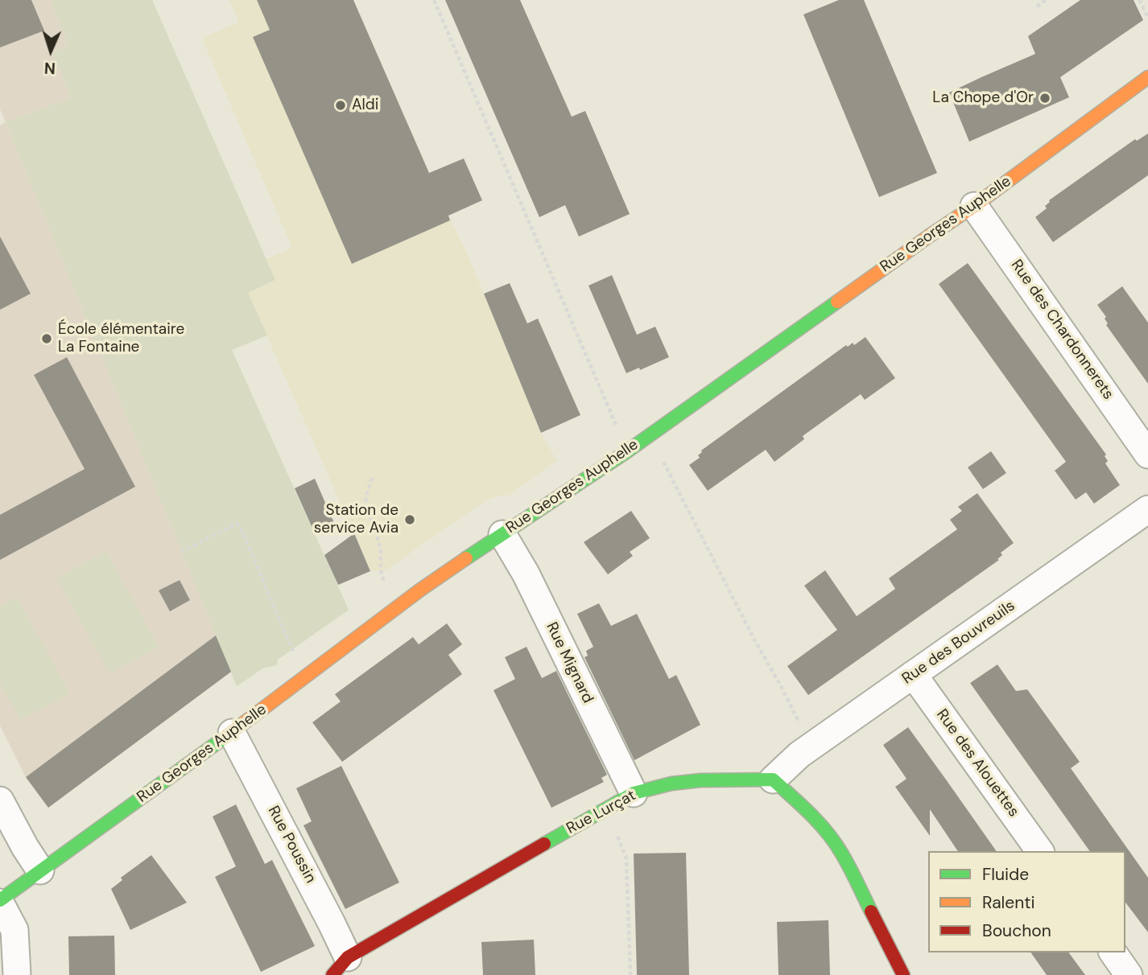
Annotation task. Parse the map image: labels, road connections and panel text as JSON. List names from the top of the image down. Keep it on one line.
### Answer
{"streets":{"street":["Rue Georges Auphelle","Rue des Chardonnerets","Rue des Bouvreuils","Rue Mignard","Rue des Alouettes","Rue Lurçat","Rue Poussin"]},"crossings":[["Rue Georges Auphelle","Rue des Chardonnerets"],["Rue Georges Auphelle","Rue Mignard"],["Rue Georges Auphelle","Rue Poussin"],["Rue des Bouvreuils","Rue des Alouettes"],["Rue des Bouvreuils","Rue Lurçat"],["Rue Mignard","Rue Lurçat"],["Rue Lurçat","Rue Poussin"]],"places":["La Chope d'Or","Aldi","École élémentaire La Fontaine","Station de service Avia"],"legend":["Fluide","Ralenti","Bouchon"],"north":"bottom"}
